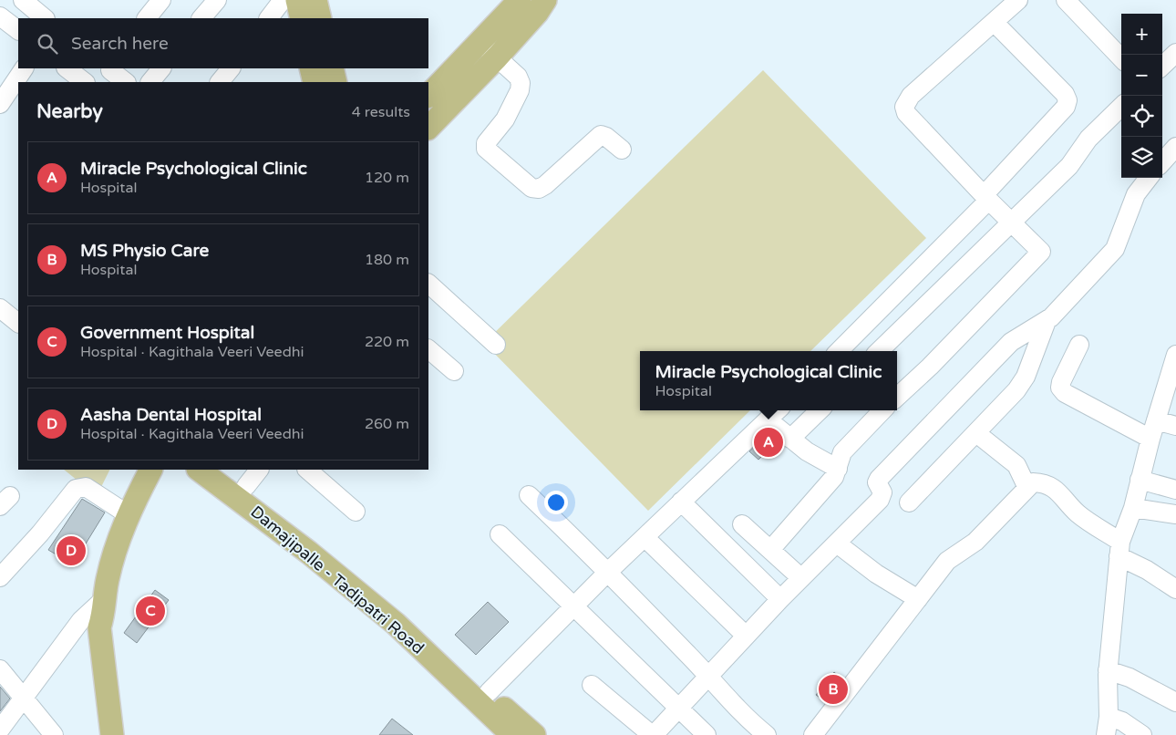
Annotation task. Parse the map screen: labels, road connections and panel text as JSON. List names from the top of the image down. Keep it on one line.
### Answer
{"streets":{"main road":["Damajipalle - Tadipatri Road"]},"page":{"map_buttons":["+","−"],"search":"Search here","heading":["Nearby","4 results"],"list":[{"mark":"A","name":"Miracle Psychological Clinic","note":"Hospital","value":"120 m"},{"mark":"B","name":"MS Physio Care","note":"Hospital","value":"180 m"},{"mark":"C","name":"Government Hospital","note":"Hospital · Kagithala Veeri Veedhi","value":"220 m"},{"mark":"D","name":"Aasha Dental Hospital","note":"Hospital · Kagithala Veeri Veedhi","value":"260 m"}],"popup":["Miracle Psychological Clinic","Hospital"],"pins":["A","D","C","B"]}}
